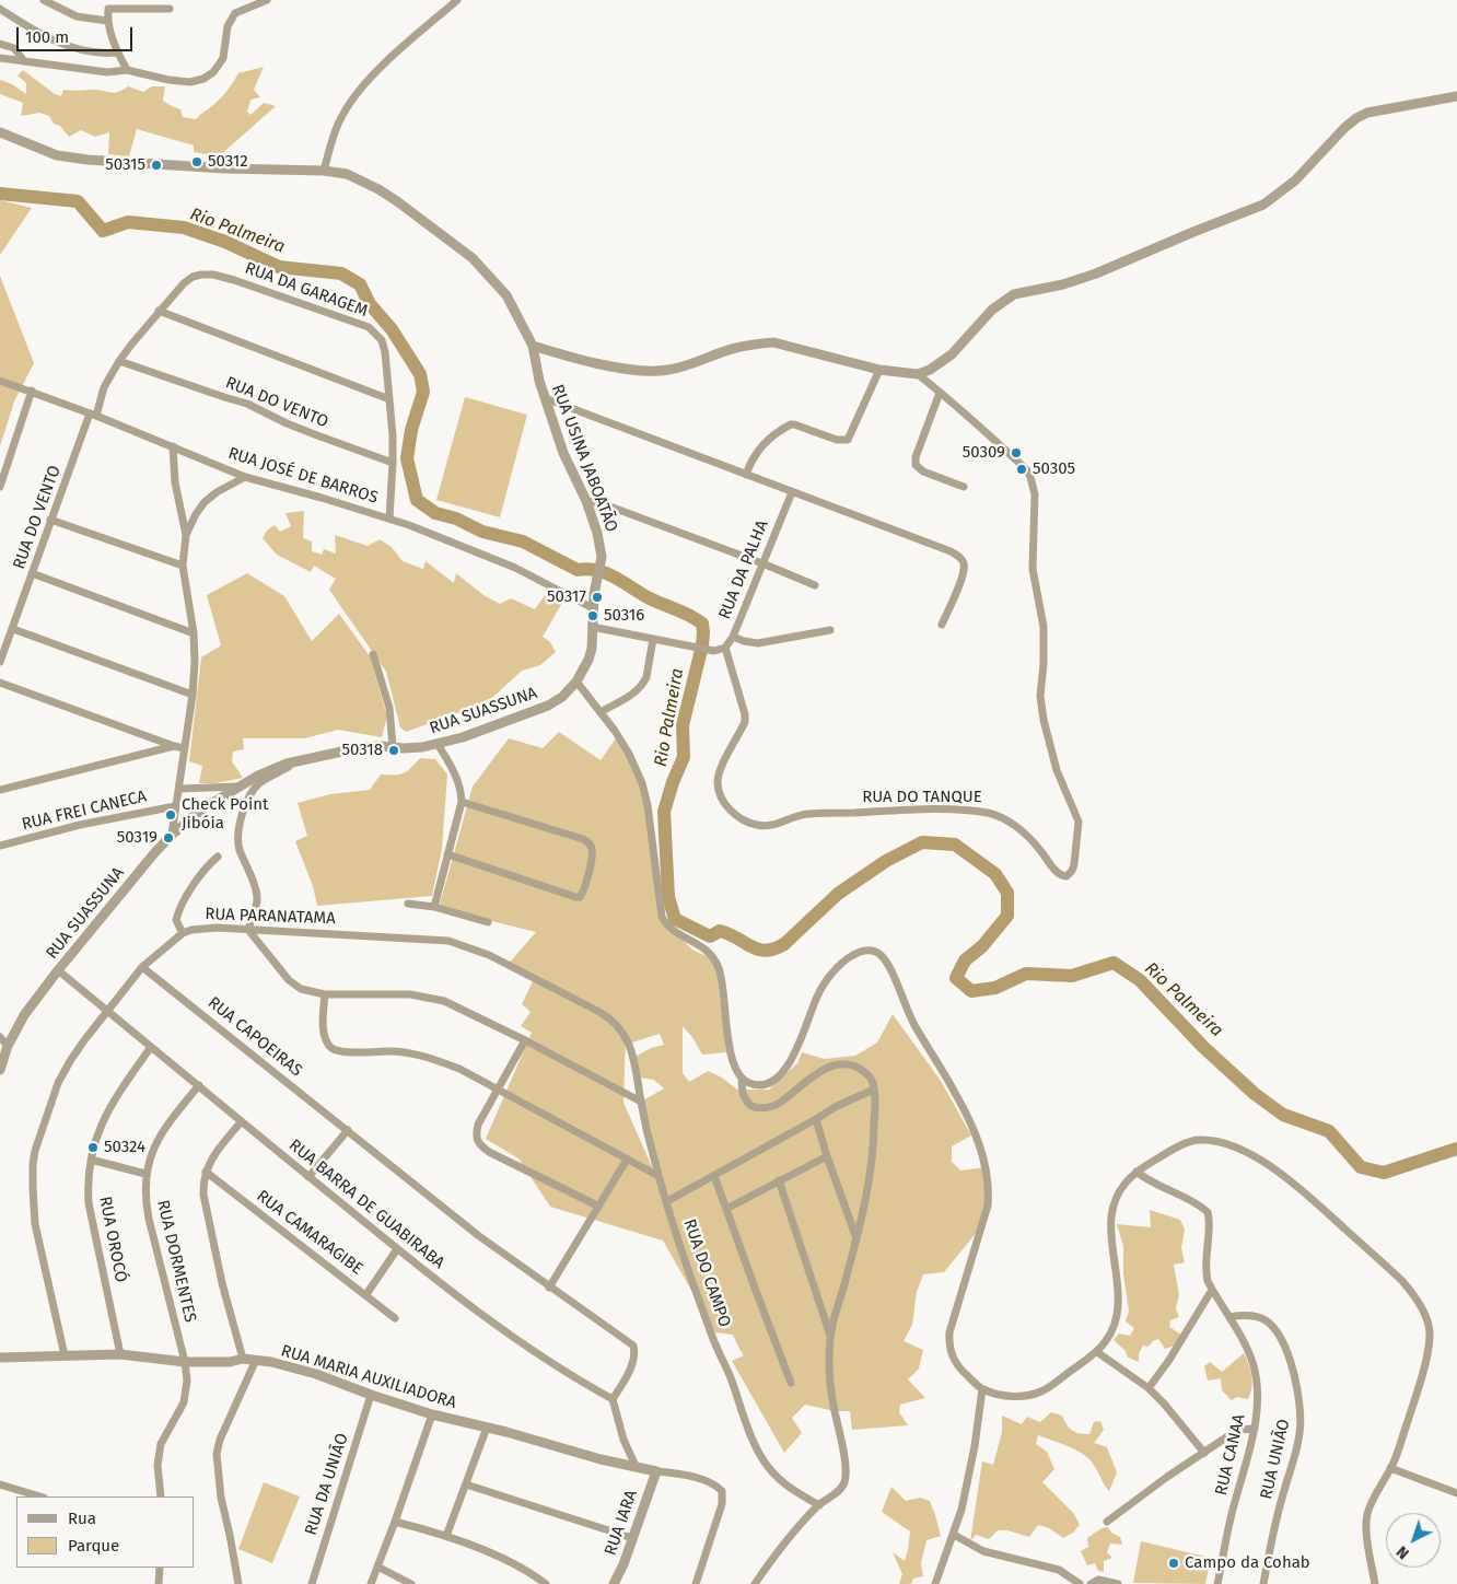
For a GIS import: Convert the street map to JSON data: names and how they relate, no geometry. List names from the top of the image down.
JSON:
{
  "streets": {
    "street": [
      "RUA DA GARAGEM",
      "RUA DO VENTO",
      "RUA USINA JABOATÃO",
      "RUA JOSÉ DE BARROS",
      "RUA DA PALHA",
      "RUA SUASSUNA",
      "RUA DO TANQUE",
      "RUA FREI CANECA",
      "RUA PARANATAMA",
      "RUA CAPOEIRAS",
      "RUA BARRA DE GUABIRABA",
      "RUA CAMARAGIBE",
      "RUA OROCÓ",
      "RUA DORMENTES",
      "RUA DO CAMPO",
      "RUA MARIA AUXILIADORA",
      "RUA CANAA",
      "RUA UNIÃO",
      "RUA DA UNIÃO",
      "RUA IARA"
    ]
  },
  "crossings": [
    ["RUA DA GARAGEM", "RUA DO VENTO"],
    ["RUA DA GARAGEM", "RUA JOSÉ DE BARROS"],
    ["RUA DO VENTO", "RUA JOSÉ DE BARROS"],
    ["RUA USINA JABOATÃO", "RUA SUASSUNA"],
    ["RUA JOSÉ DE BARROS", "RUA SUASSUNA"],
    ["RUA DA PALHA", "RUA DO TANQUE"],
    ["RUA SUASSUNA", "RUA BARRA DE GUABIRABA"],
    ["RUA PARANATAMA", "RUA CAPOEIRAS"],
    ["RUA PARANATAMA", "RUA BARRA DE GUABIRABA"],
    ["RUA PARANATAMA", "RUA DO CAMPO"],
    ["RUA PARANATAMA", "RUA MARIA AUXILIADORA"],
    ["RUA CAPOEIRAS", "RUA BARRA DE GUABIRABA"],
    ["RUA BARRA DE GUABIRABA", "RUA OROCÓ"],
    ["RUA BARRA DE GUABIRABA", "RUA DORMENTES"],
    ["RUA OROCÓ", "RUA MARIA AUXILIADORA"],
    ["RUA DORMENTES", "RUA MARIA AUXILIADORA"],
    ["RUA MARIA AUXILIADORA", "RUA DA UNIÃO"],
    ["RUA MARIA AUXILIADORA", "RUA IARA"],
    ["RUA CANAA", "RUA UNIÃO"]
  ],
  "water": ["Rio Palmeira"],
  "places": [
    "50312",
    "50315",
    "50309",
    "50305",
    "50317",
    "50316",
    "50318",
    "Check Point Jibóia",
    "50319",
    "50324",
    "Campo da Cohab"
  ],
  "legend": ["Rua", "Parque"],
  "scale_bar": "100 m",
  "north": "bottom left"
}
